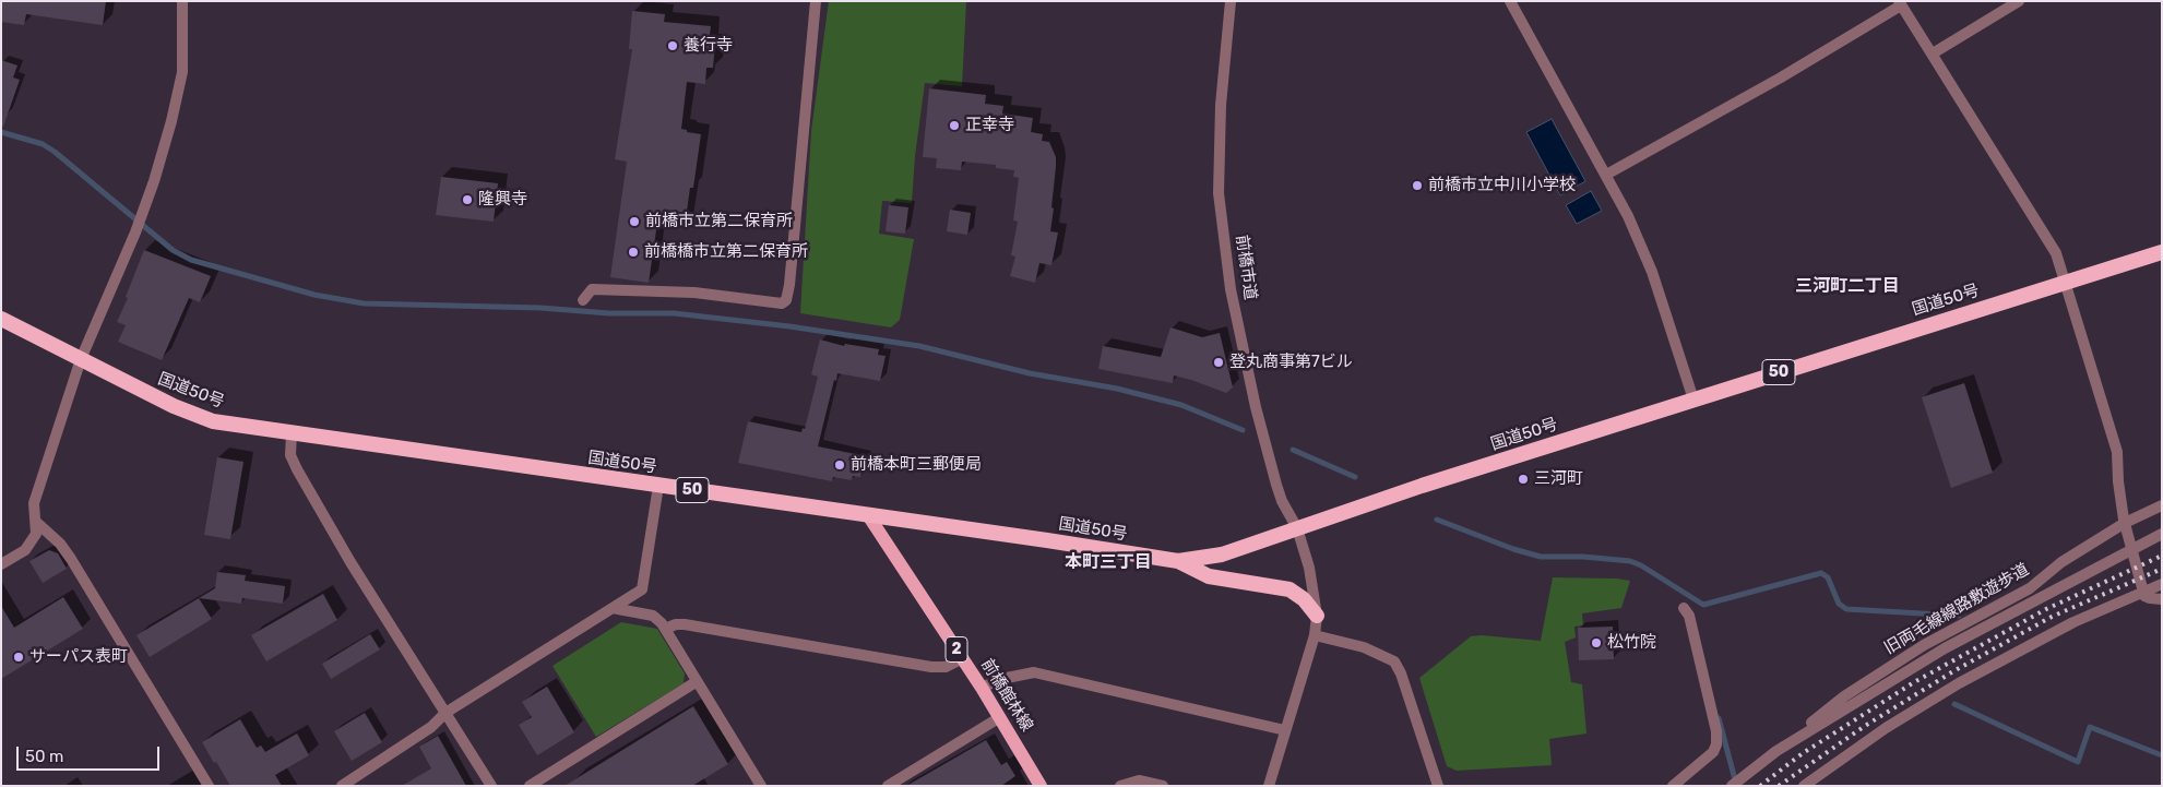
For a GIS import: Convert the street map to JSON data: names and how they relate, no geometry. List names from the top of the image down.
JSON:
{
  "streets": {
    "highway": ["国道50号", "50"],
    "main road": ["2", "前橋館林線"],
    "street": ["前橋市道", "旧両毛線線路敷遊歩道"]
  },
  "crossings": [
    ["前橋市道", "国道50号"],
    ["国道50号", "前橋館林線"]
  ],
  "districts": ["三河町二丁目", "本町三丁目"],
  "places": [
    "養行寺",
    "正幸寺",
    "前橋市立中川小学校",
    "隆興寺",
    "前橋市立第二保育所",
    "前橋橋市立第二保育所",
    "登丸商事第7ビル",
    "前橋本町三郵便局",
    "三河町",
    "松竹院",
    "サーパス表町"
  ],
  "scale_bar": "50 m"
}
